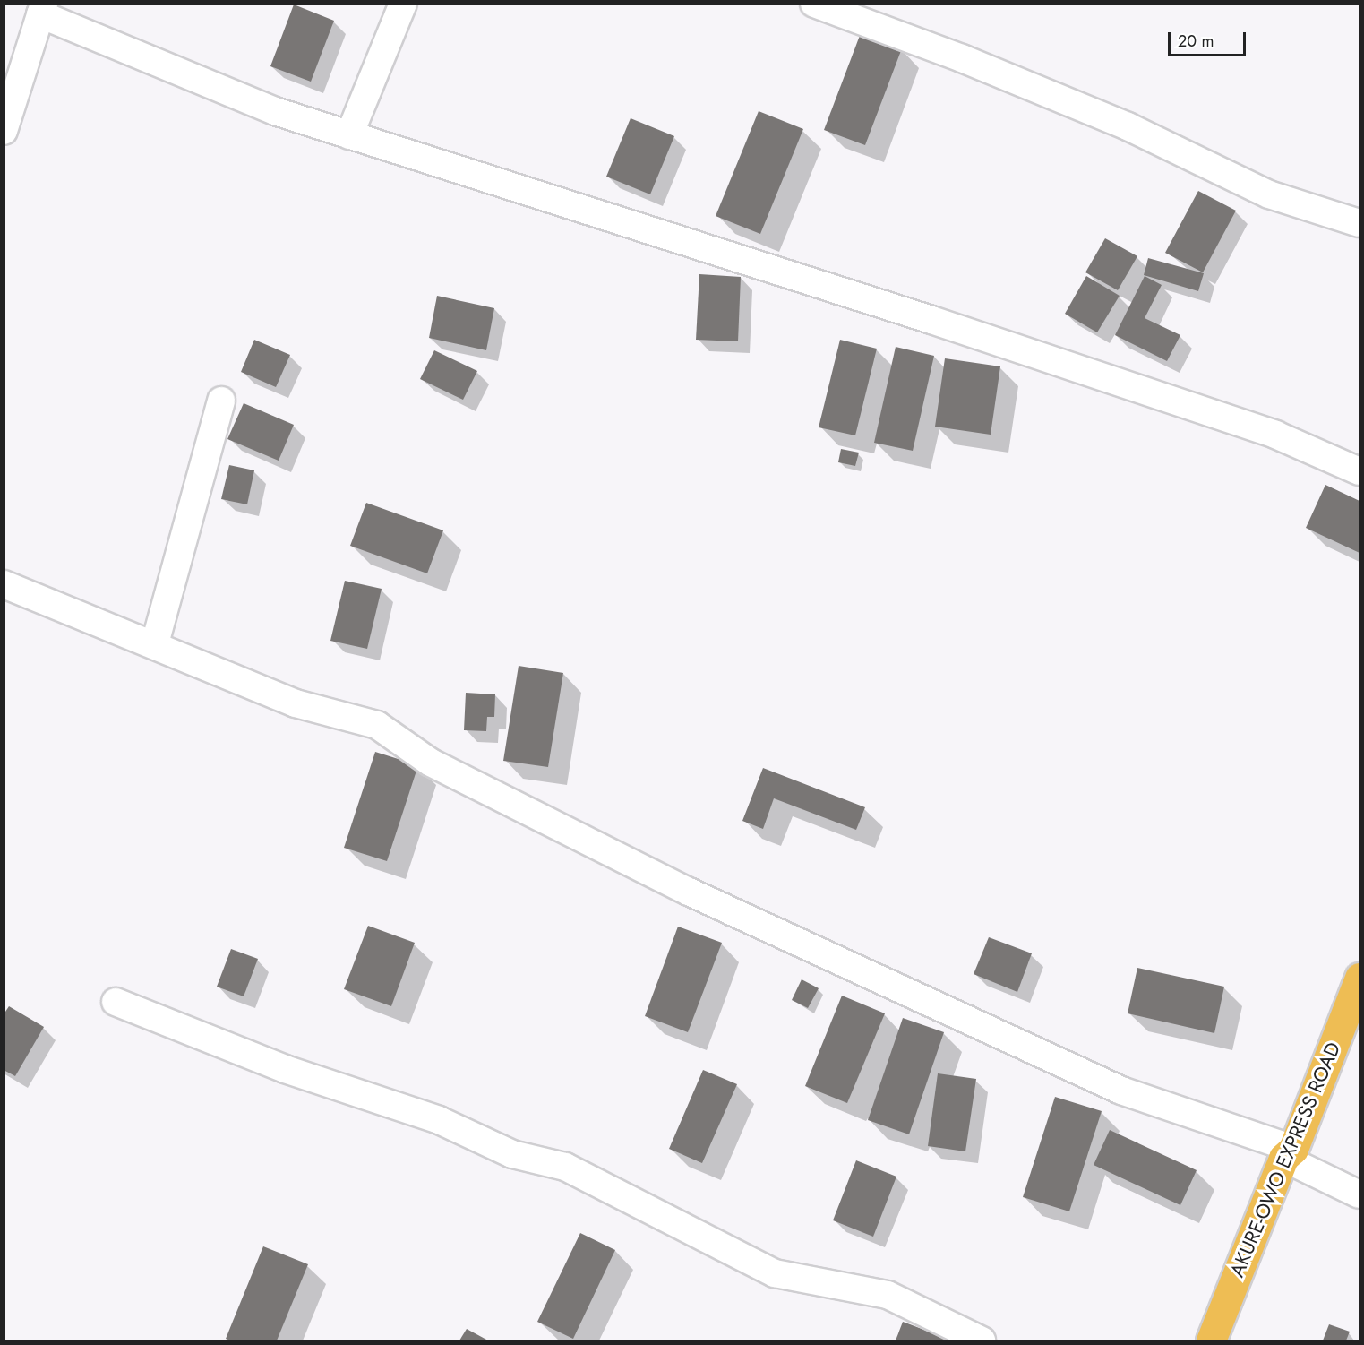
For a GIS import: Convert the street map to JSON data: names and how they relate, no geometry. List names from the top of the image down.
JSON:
{
  "streets": {
    "highway": ["AKURE-OWO EXPRESS ROAD"]
  },
  "scale_bar": "20 m"
}
